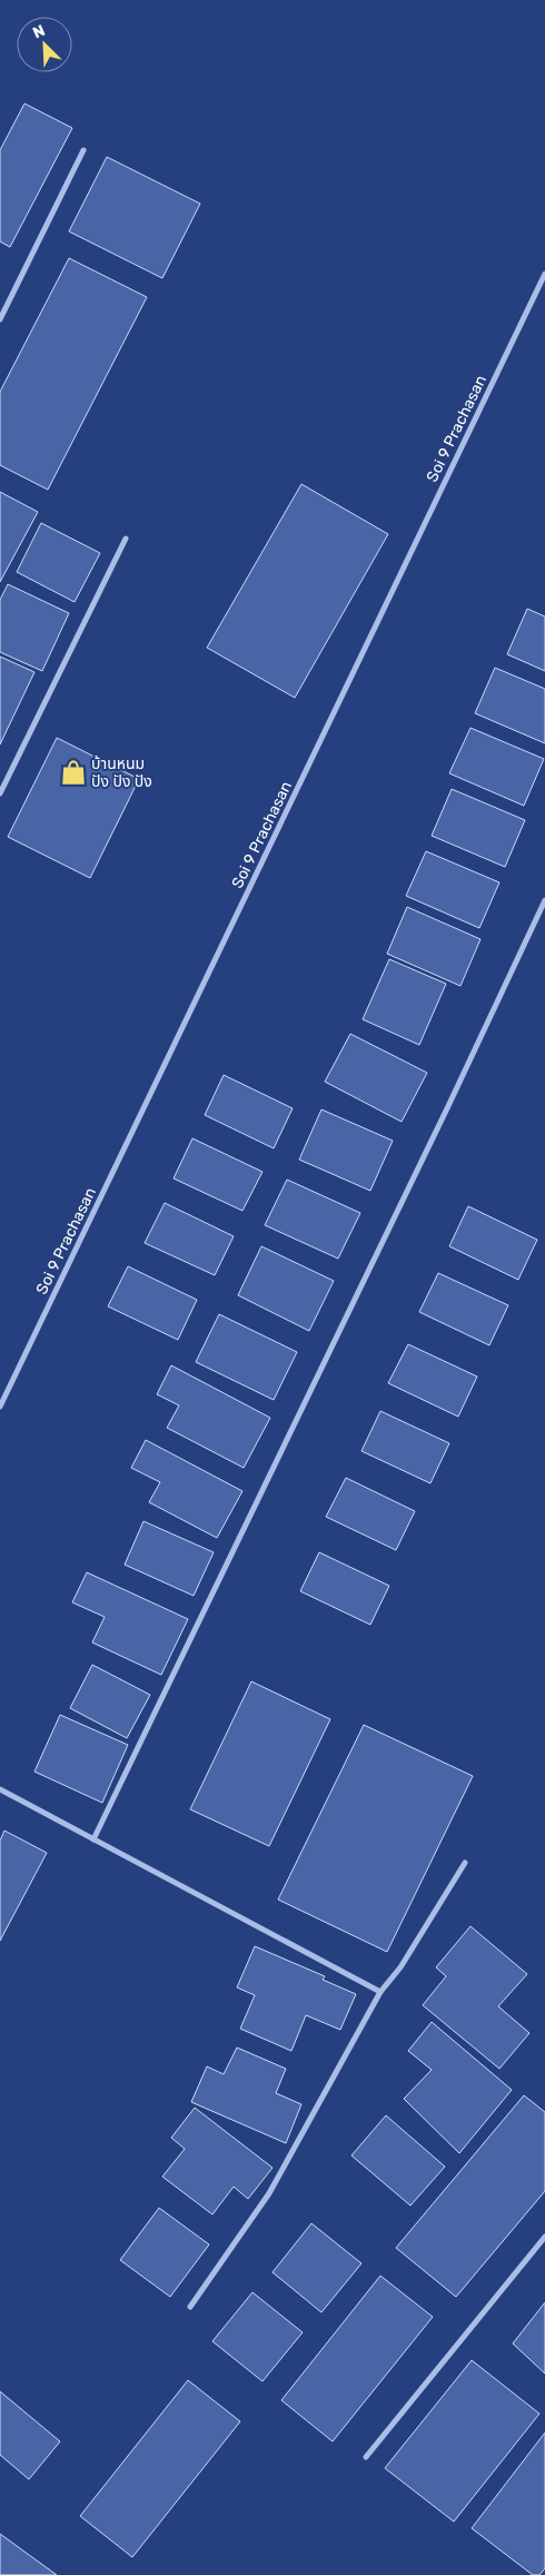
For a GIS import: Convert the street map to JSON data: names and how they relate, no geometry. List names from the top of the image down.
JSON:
{
  "streets": {
    "street": ["Soi 9 Prachasan"]
  },
  "places": {
    "shop": ["บ้านหนม ปัง ปัง ปัง"]
  },
  "north": "top left"
}
